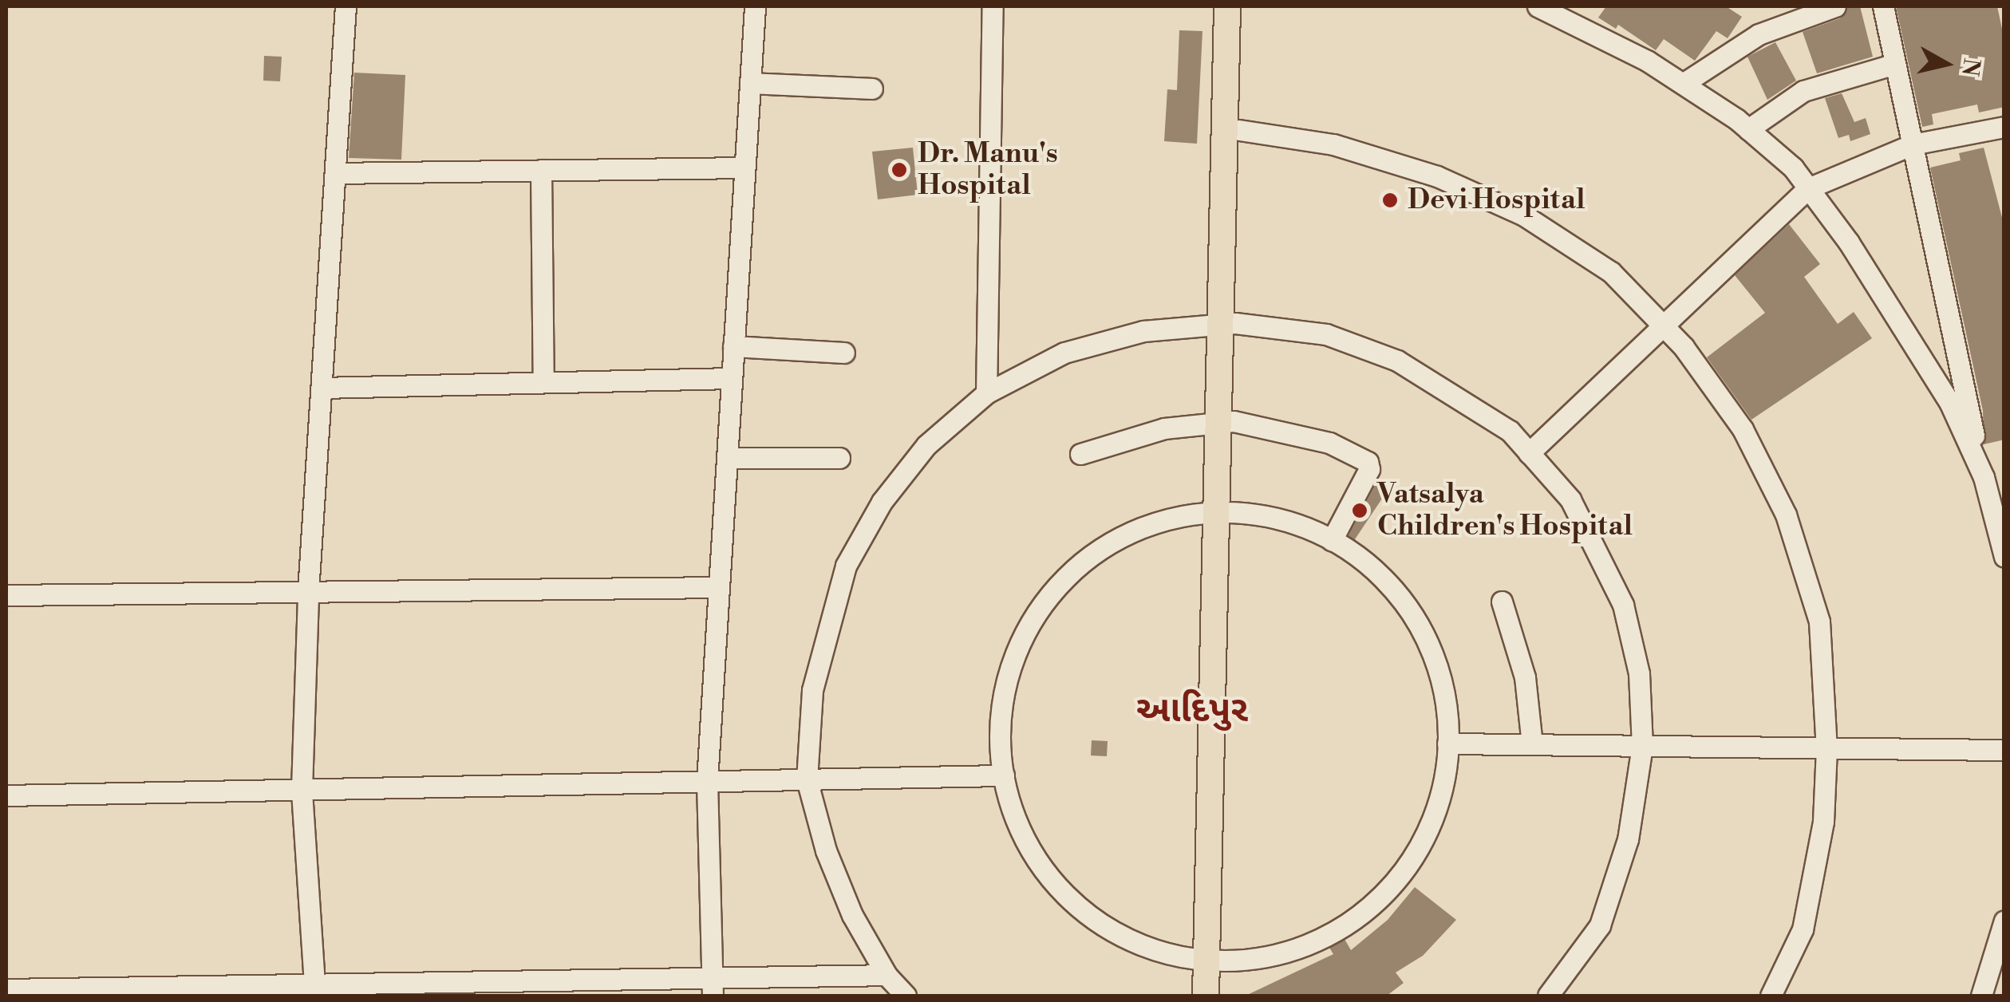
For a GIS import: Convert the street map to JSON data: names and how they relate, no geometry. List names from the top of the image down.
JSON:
{
  "districts": ["આદિપુર"],
  "places": ["Dr. Manu's Hospital", "Devi Hospital", "Vatsalya Children's Hospital"],
  "north": "right"
}
